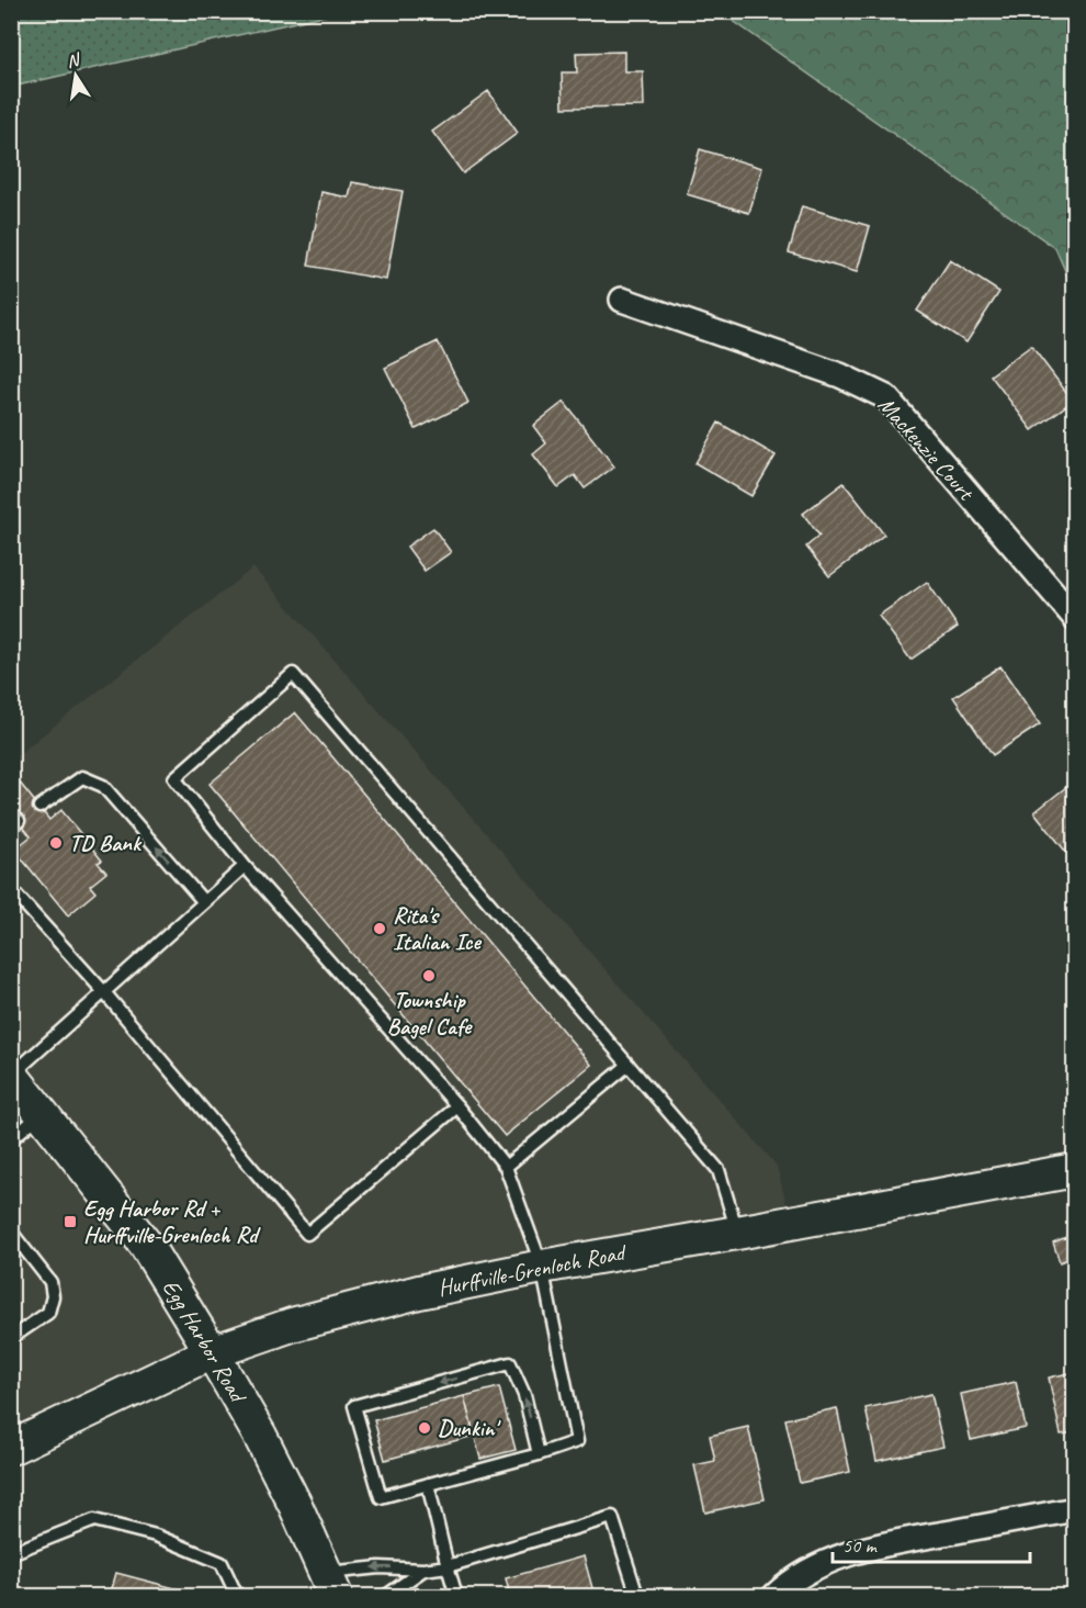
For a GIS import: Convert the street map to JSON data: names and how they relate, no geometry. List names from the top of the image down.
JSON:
{
  "streets": {
    "main road": ["Hurffville-Grenloch Road", "Egg Harbor Road"],
    "street": ["Mackenzie Court"]
  },
  "crossings": [
    ["Hurffville-Grenloch Road", "Egg Harbor Road"]
  ],
  "places": {
    "other": [
      "TD Bank",
      "Rita's Italian Ice",
      "Township Bagel Cafe",
      "Dunkin'"
    ],
    "transit": ["Egg Harbor Rd + Hurffville-Grenloch Rd"]
  },
  "scale_bar": "50 m",
  "north": "top"
}
